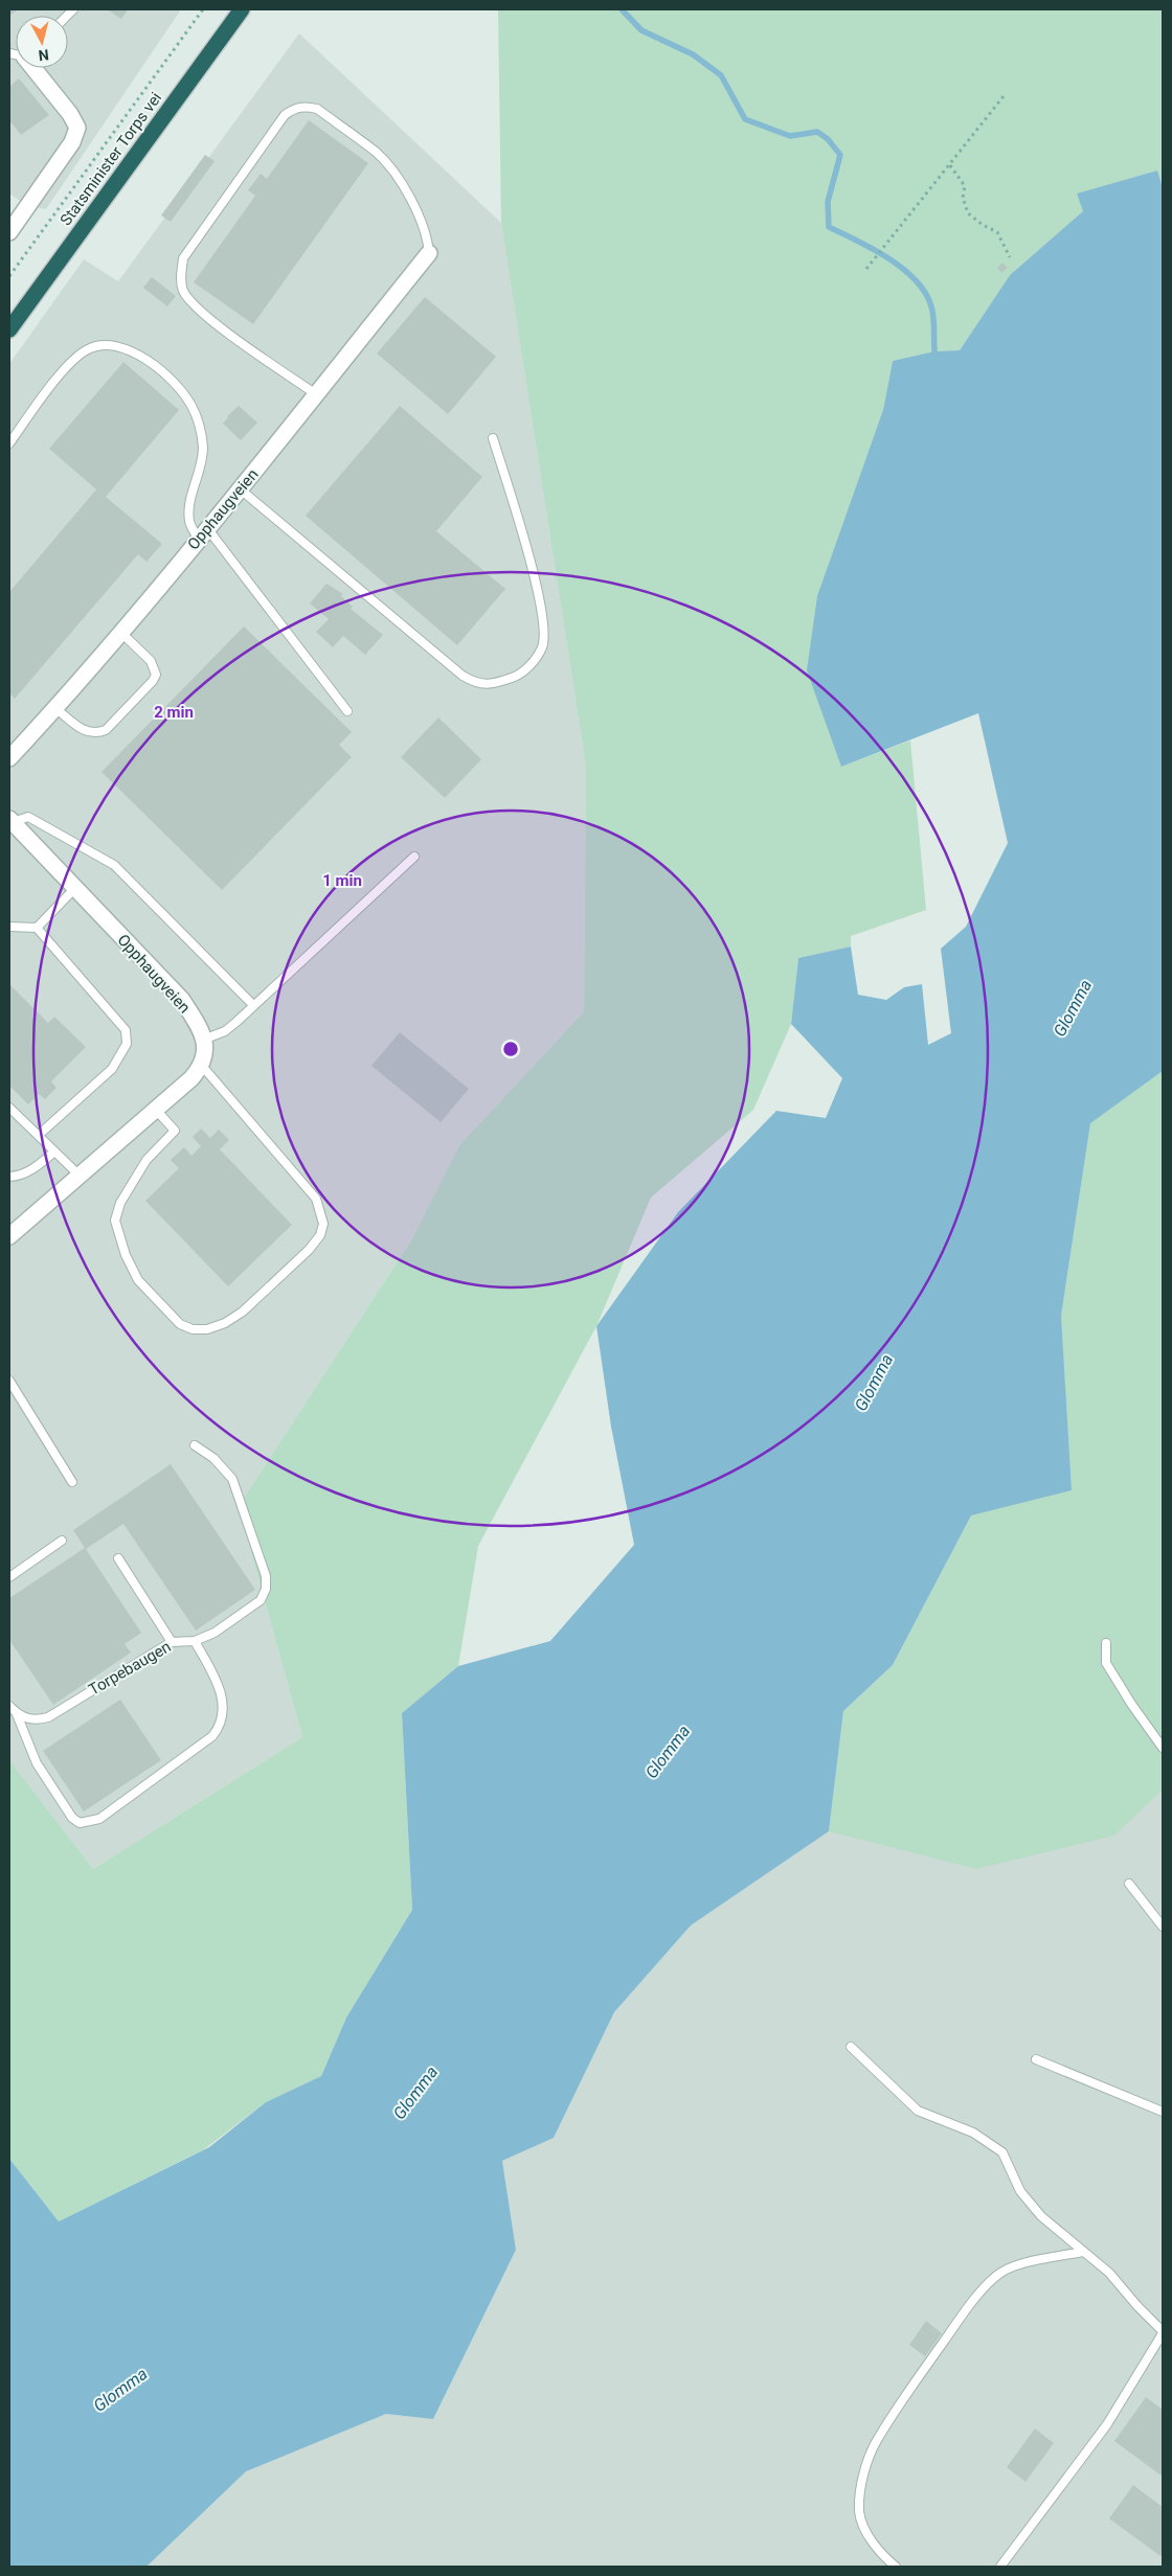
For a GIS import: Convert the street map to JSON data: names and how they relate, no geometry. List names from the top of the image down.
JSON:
{
  "streets": {
    "highway": ["Statsminister Torps vei"],
    "street": ["Opphaugveien"],
    "lane": ["Torpebaugen"]
  },
  "water": ["Glomma"],
  "north": "bottom",
  "rings": ["2 min", "1 min"]
}
